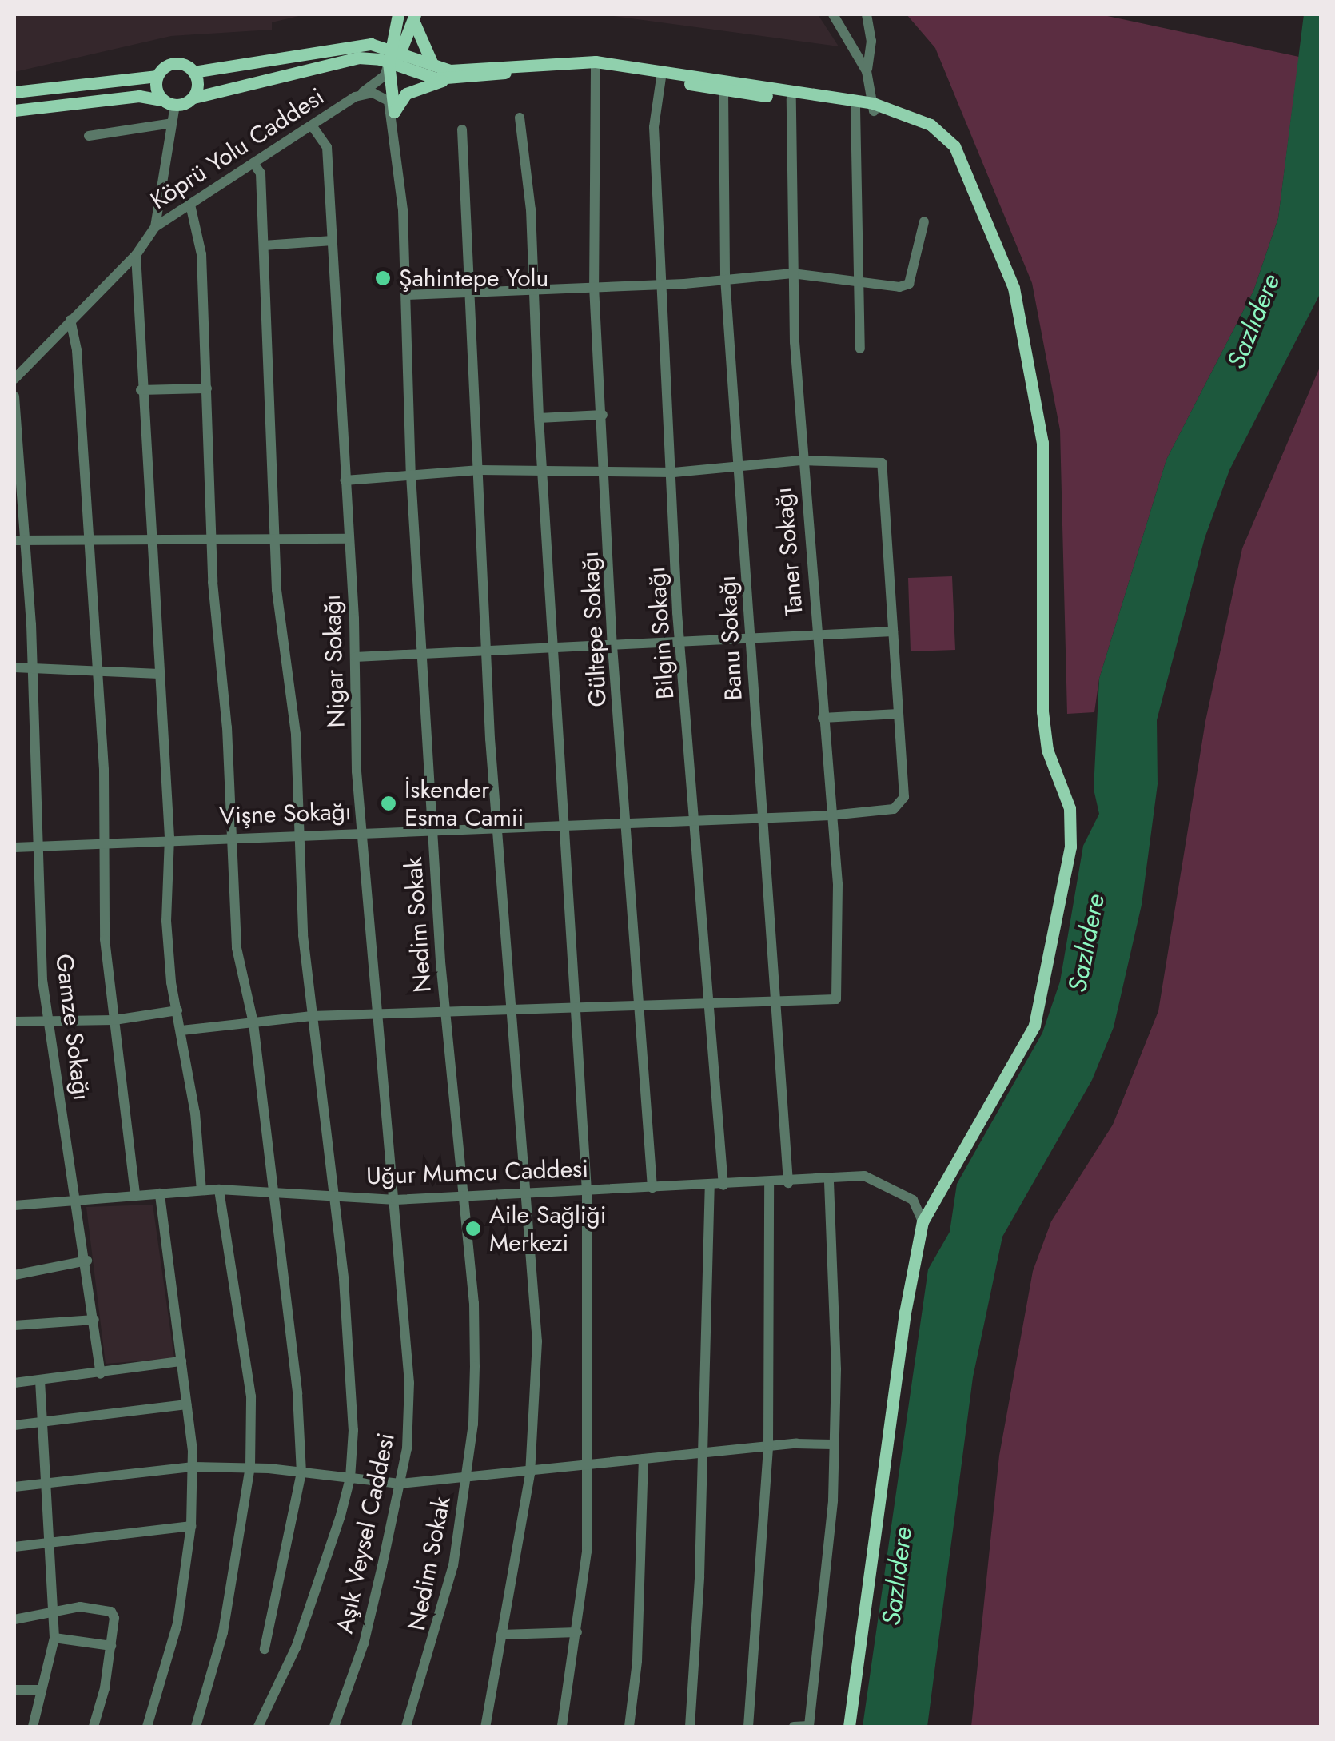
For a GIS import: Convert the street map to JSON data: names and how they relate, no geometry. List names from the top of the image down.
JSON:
{
  "streets": {
    "street": [
      "Köprü Yolu Caddesi",
      "Taner Sokağı",
      "Gültepe Sokağı",
      "Bilgin Sokağı",
      "Banu Sokağı",
      "Nigar Sokağı",
      "Vişne Sokağı",
      "Nedim Sokak",
      "Gamze Sokağı",
      "Uğur Mumcu Caddesi",
      "Aşık Veysel Caddesi"
    ]
  },
  "crossings": [
    ["Köprü Yolu Caddesi", "Nigar Sokağı"],
    ["Köprü Yolu Caddesi", "Nedim Sokak"],
    ["Taner Sokağı", "Banu Sokağı"],
    ["Taner Sokağı", "Vişne Sokağı"],
    ["Gültepe Sokağı", "Vişne Sokağı"],
    ["Gültepe Sokağı", "Uğur Mumcu Caddesi"],
    ["Bilgin Sokağı", "Vişne Sokağı"],
    ["Bilgin Sokağı", "Uğur Mumcu Caddesi"],
    ["Banu Sokağı", "Vişne Sokağı"],
    ["Banu Sokağı", "Uğur Mumcu Caddesi"],
    ["Nigar Sokağı", "Vişne Sokağı"],
    ["Nigar Sokağı", "Uğur Mumcu Caddesi"],
    ["Nigar Sokağı", "Aşık Veysel Caddesi"],
    ["Vişne Sokağı", "Nedim Sokak"],
    ["Vişne Sokağı", "Gamze Sokağı"],
    ["Nedim Sokak", "Uğur Mumcu Caddesi"],
    ["Gamze Sokağı", "Uğur Mumcu Caddesi"],
    ["Uğur Mumcu Caddesi", "Aşık Veysel Caddesi"]
  ],
  "water": ["Sazlıdere"],
  "places": ["Şahintepe Yolu", "İskender Esma Camii", "Aile Sağliği Merkezi"]
}
